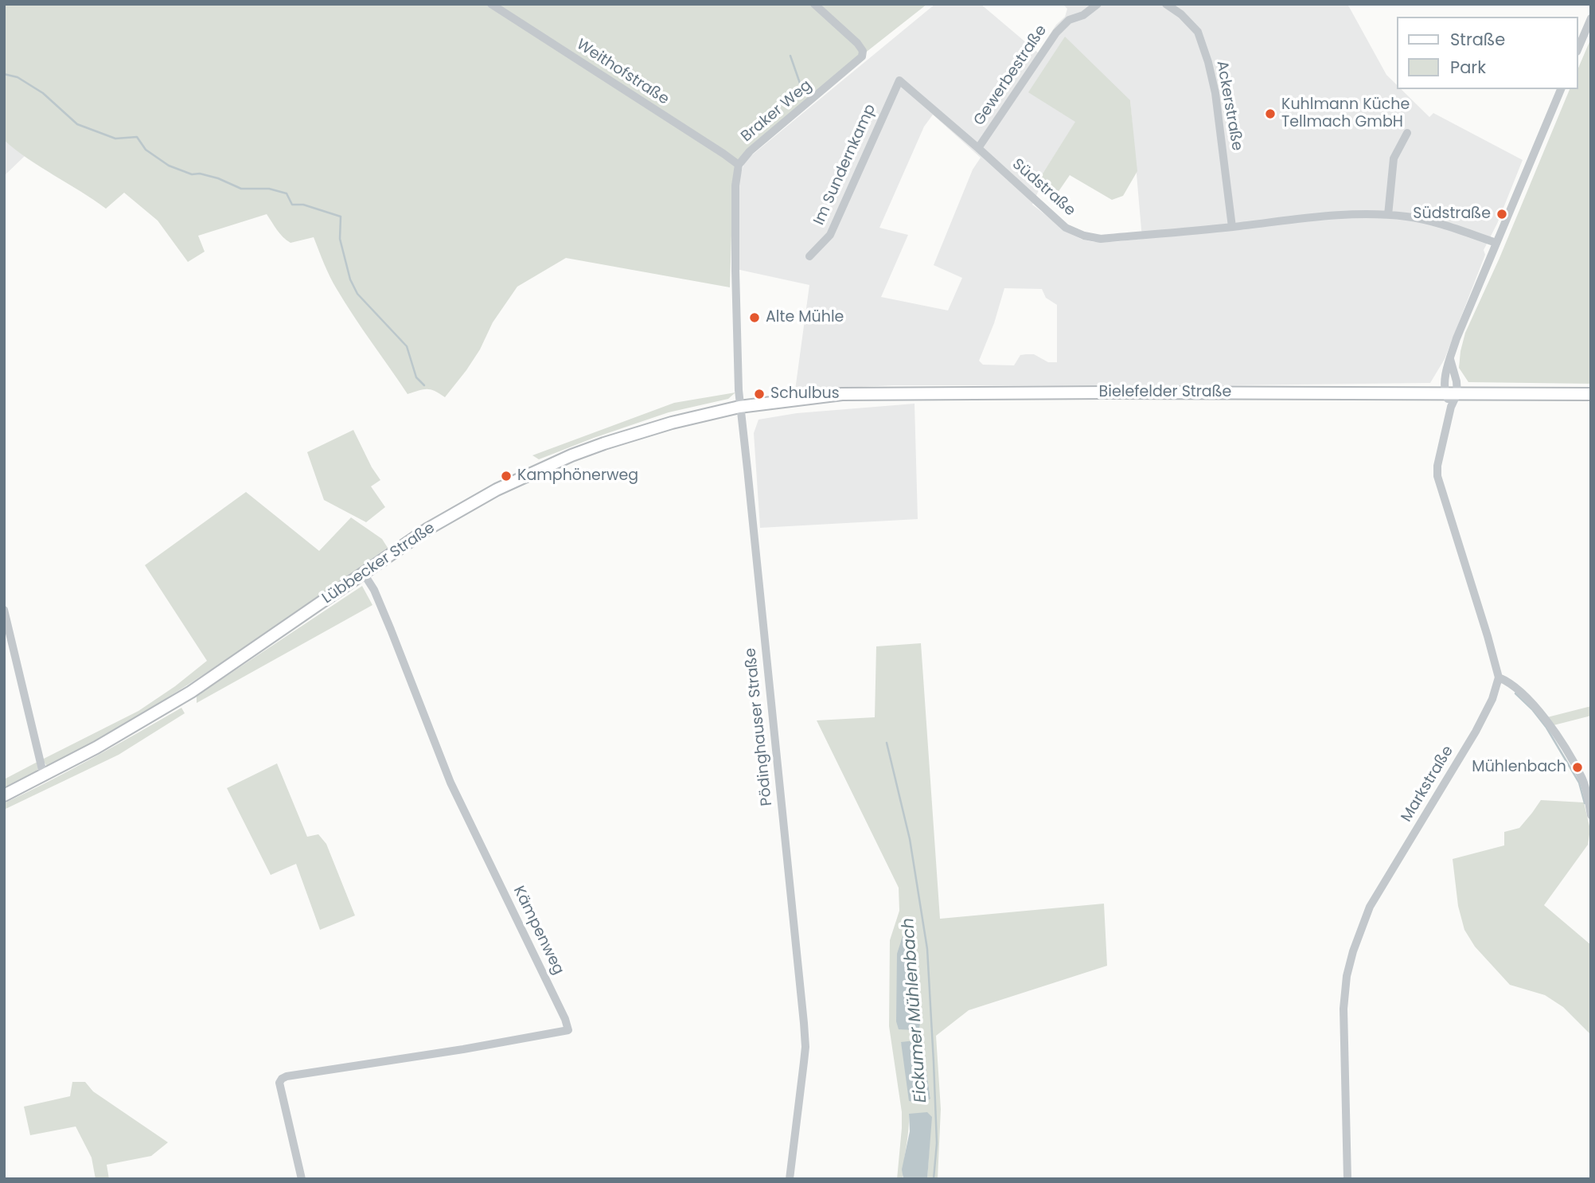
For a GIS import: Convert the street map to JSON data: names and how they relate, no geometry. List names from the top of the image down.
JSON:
{
  "streets": {
    "main road": ["Bielefelder Straße", "Lübbecker Straße"],
    "street": [
      "Weithofstraße",
      "Gewerbestraße",
      "Ackerstraße",
      "Braker Weg",
      "Im Sundernkamp",
      "Südstraße",
      "Pödinghauser Straße",
      "Markstraße",
      "Kämpenweg"
    ]
  },
  "crossings": [
    ["Weithofstraße", "Braker Weg"],
    ["Gewerbestraße", "Südstraße"],
    ["Ackerstraße", "Südstraße"],
    ["Braker Weg", "Pödinghauser Straße"],
    ["Im Sundernkamp", "Südstraße"],
    ["Bielefelder Straße", "Lübbecker Straße"],
    ["Bielefelder Straße", "Pödinghauser Straße"],
    ["Lübbecker Straße", "Pödinghauser Straße"],
    ["Lübbecker Straße", "Kämpenweg"]
  ],
  "water": ["Eickumer Mühlenbach"],
  "places": [
    "Kuhlmann Küche Tellmach GmbH",
    "Südstraße",
    "Alte Mühle",
    "Schulbus",
    "Kamphönerweg",
    "Mühlenbach"
  ],
  "legend": ["Straße", "Park"]
}
